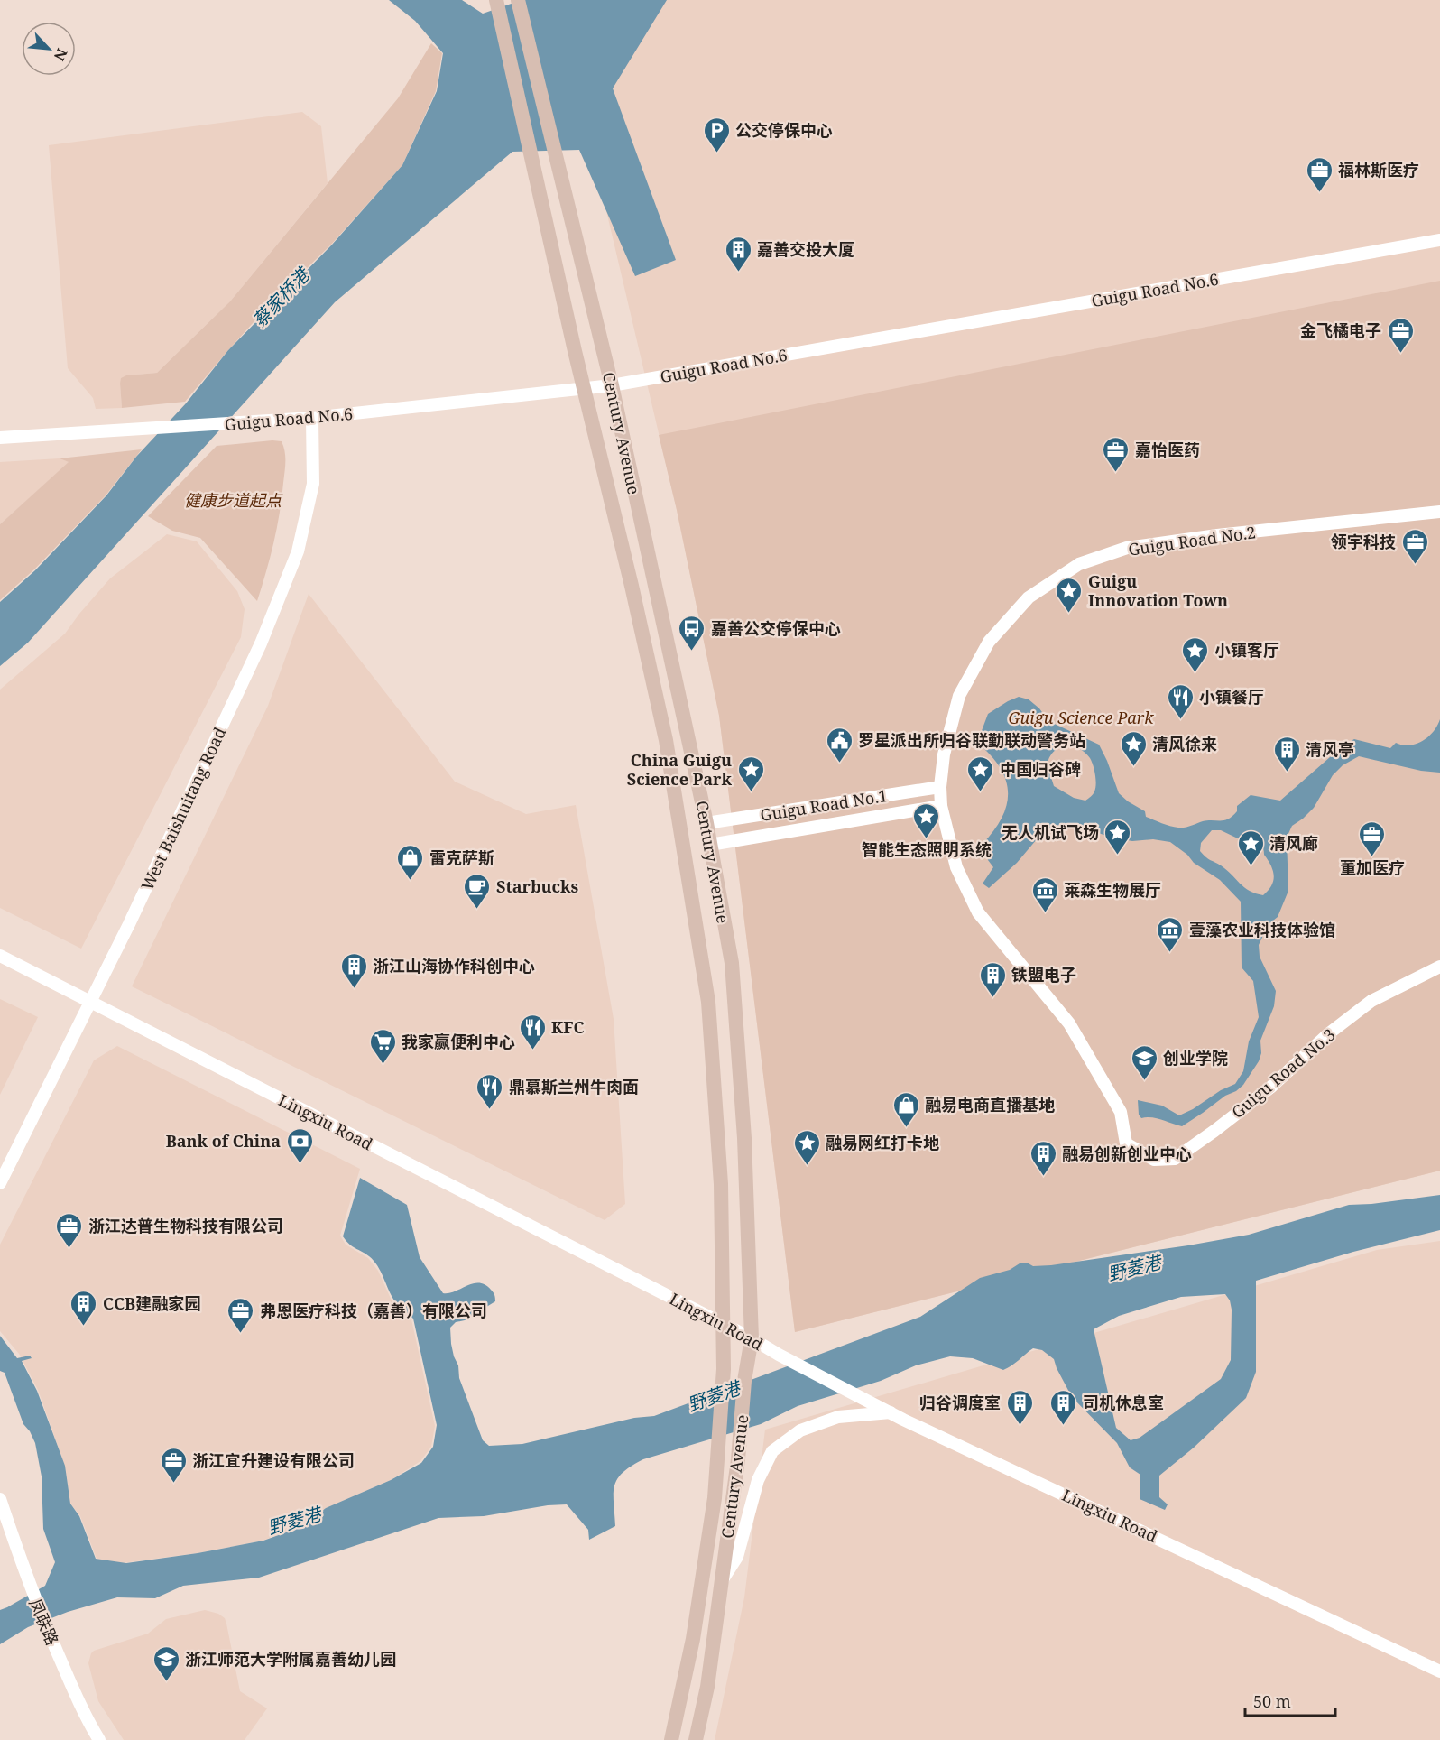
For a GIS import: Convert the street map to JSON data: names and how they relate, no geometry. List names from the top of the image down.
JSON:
{
  "streets": {
    "main road": ["Century Avenue"],
    "street": [
      "Guigu Road No.6",
      "Guigu Road No.2",
      "Guigu Road No.1",
      "West Baishuitang Road",
      "Guigu Road No.3",
      "Lingxiu Road",
      "凤联路"
    ]
  },
  "crossings": [
    ["Guigu Road No.6", "Century Avenue"],
    ["Guigu Road No.6", "West Baishuitang Road"],
    ["Century Avenue", "Guigu Road No.1"],
    ["Century Avenue", "Lingxiu Road"],
    ["Guigu Road No.2", "Guigu Road No.1"],
    ["Guigu Road No.2", "Guigu Road No.3"],
    ["West Baishuitang Road", "Lingxiu Road"]
  ],
  "water": ["蔡家桥港", "野菱港"],
  "parks": ["健康步道起点", "Guigu Science Park"],
  "places": {
    "parking": ["公交停保中心"],
    "office": [
      "福林斯医疗",
      "金飞橘电子",
      "嘉怡医药",
      "领宇科技",
      "董加医疗",
      "浙江达普生物科技有限公司",
      "弗恩医疗科技（嘉善）有限公司",
      "浙江宜升建设有限公司"
    ],
    "building": [
      "嘉善交投大厦",
      "清风亭",
      "浙江山海协作科创中心",
      "铁盟电子",
      "融易创新创业中心",
      "CCB建融家园",
      "归谷调度室",
      "司机休息室"
    ],
    "place": [
      "Guigu Innovation Town",
      "小镇客厅",
      "清风徐来",
      "China Guigu Science Park",
      "中国归谷碑",
      "智能生态照明系统",
      "无人机试飞场",
      "清风廊",
      "融易网红打卡地"
    ],
    "bus stop": ["嘉善公交停保中心"],
    "restaurant": ["小镇餐厅", "KFC", "鼎慕斯兰州牛肉面"],
    "public building": ["罗星派出所归谷联勤联动警务站"],
    "shop": ["雷克萨斯", "融易电商直播基地"],
    "cafe": ["Starbucks"],
    "museum": ["莱森生物展厅", "壹藻农业科技体验馆"],
    "supermarket": ["我家赢便利中心"],
    "school or university": ["创业学院", "浙江师范大学附属嘉善幼儿园"],
    "bank": ["Bank of China"]
  },
  "scale_bar": "50 m",
  "north": "bottom right"
}
